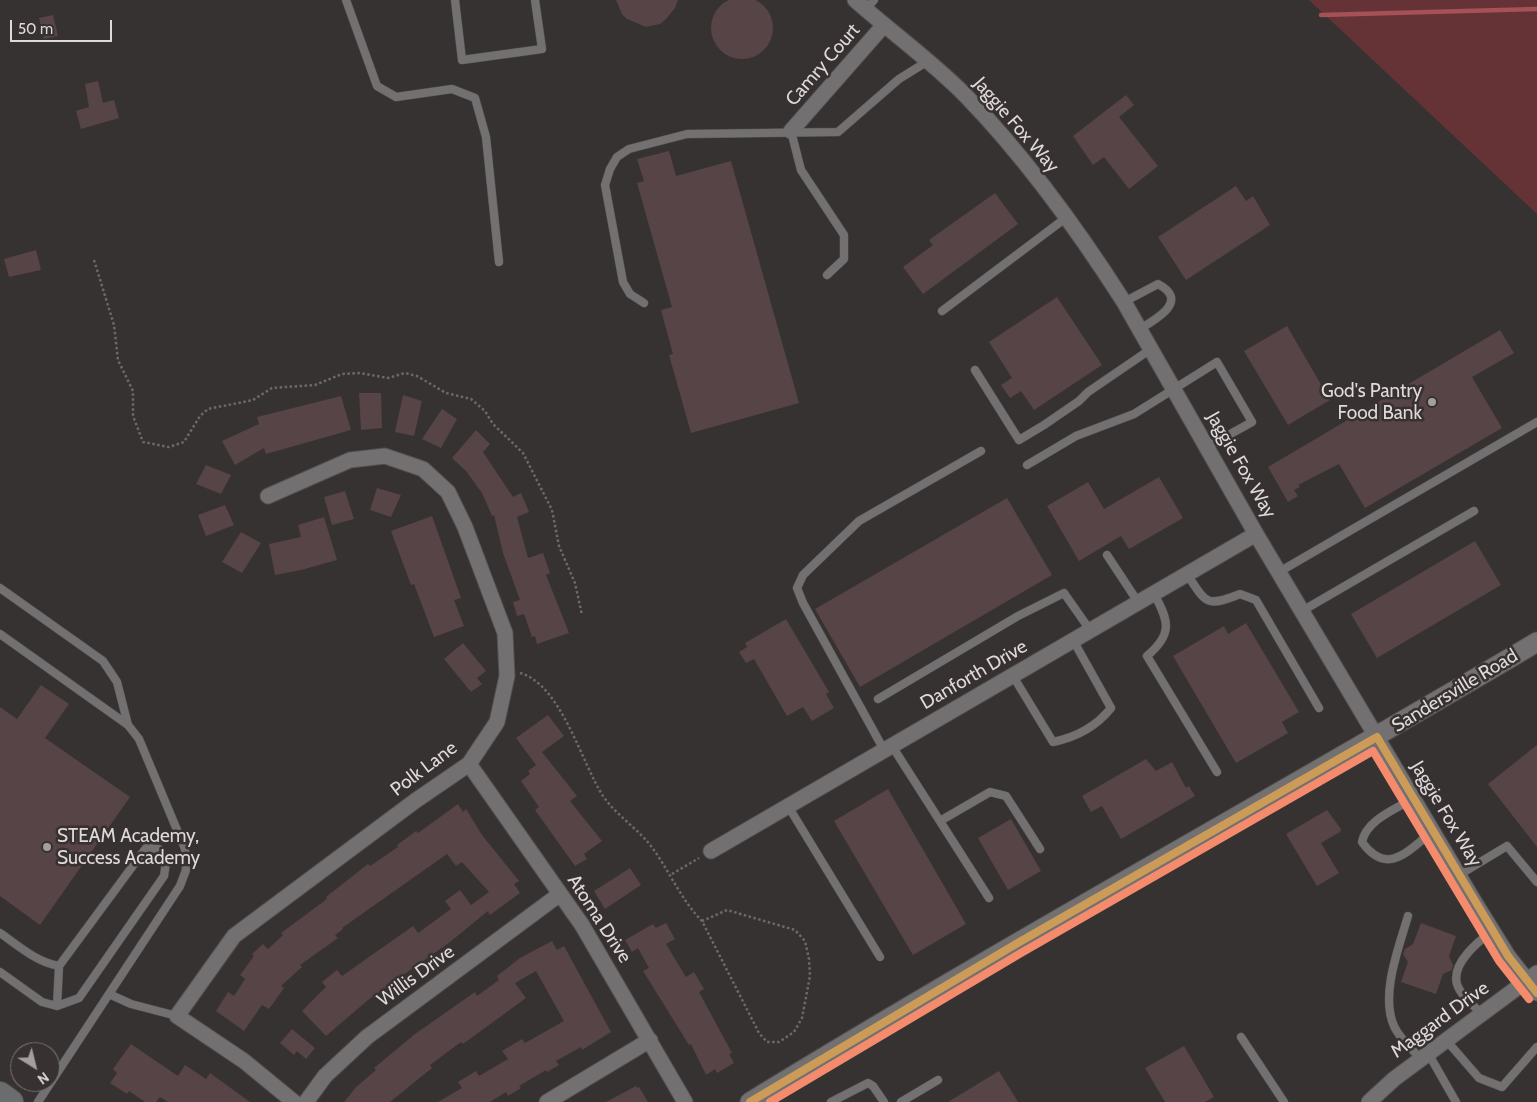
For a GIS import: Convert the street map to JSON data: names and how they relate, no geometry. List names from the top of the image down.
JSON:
{
  "streets": {
    "street": [
      "Camry Court",
      "Jaggie Fox Way",
      "Danforth Drive",
      "Sandersville Road",
      "Polk Lane",
      "Atoma Drive",
      "Willis Drive",
      "Maggard Drive"
    ]
  },
  "crossings": [
    ["Camry Court", "Jaggie Fox Way"],
    ["Jaggie Fox Way", "Danforth Drive"],
    ["Jaggie Fox Way", "Sandersville Road"],
    ["Jaggie Fox Way", "Maggard Drive"],
    ["Polk Lane", "Atoma Drive"],
    ["Atoma Drive", "Willis Drive"]
  ],
  "places": ["God's Pantry Food Bank", "STEAM Academy, Success Academy"],
  "scale_bar": "50 m",
  "north": "bottom right"
}
